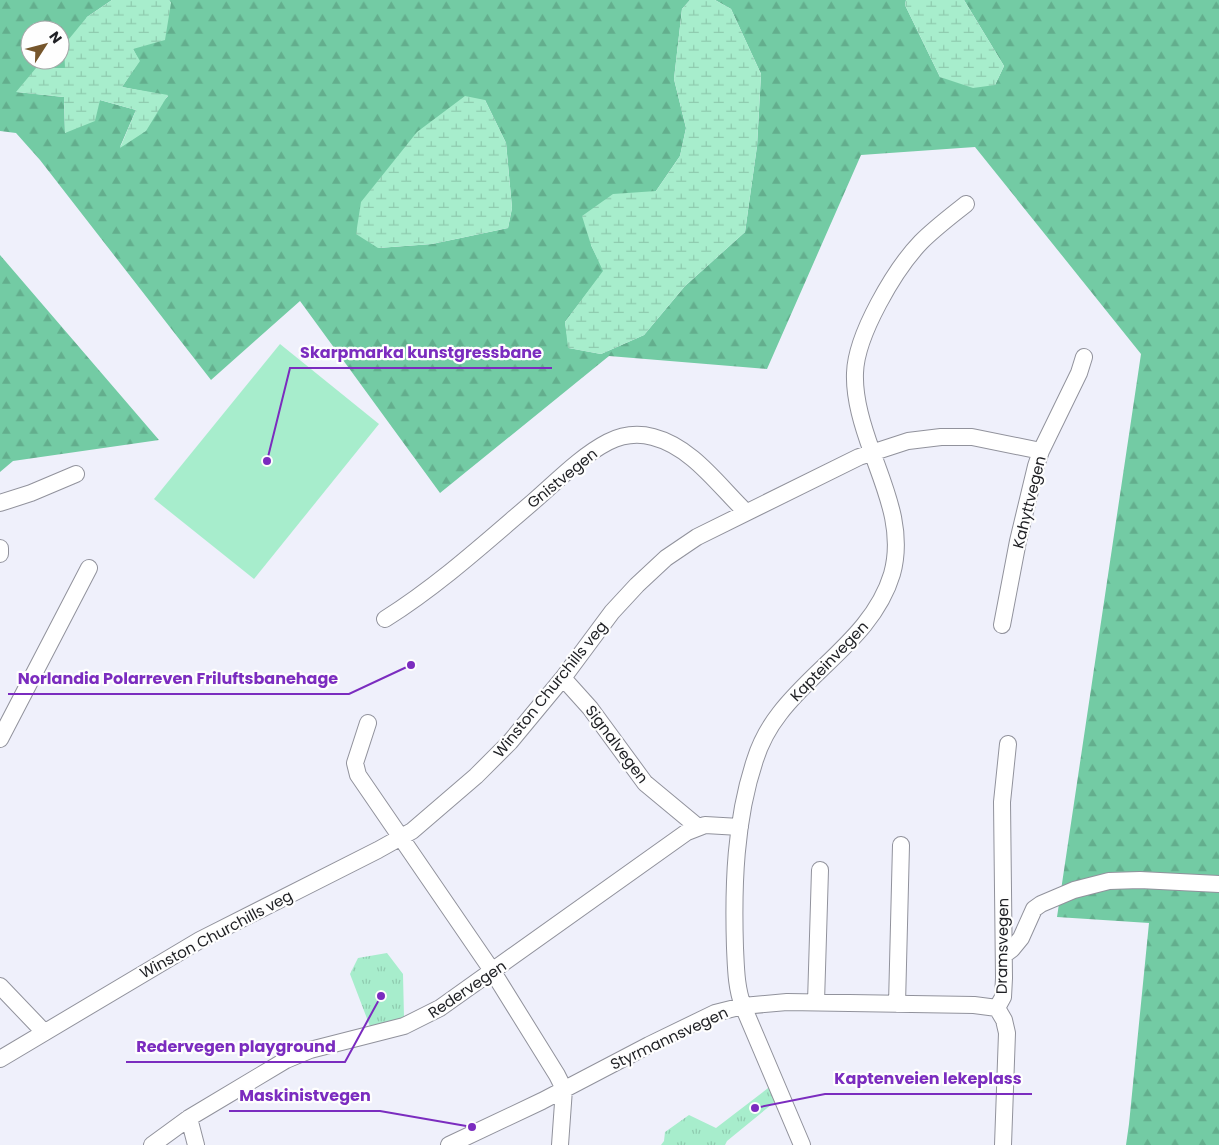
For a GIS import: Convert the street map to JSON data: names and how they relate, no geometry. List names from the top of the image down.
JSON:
{
  "streets": {
    "street": [
      "Gnistvegen",
      "Kahyttvegen",
      "Kapteinvegen",
      "Winston Churchills veg",
      "Signalvegen",
      "Dramsvegen",
      "Redervegen",
      "Styrmannsvegen"
    ]
  },
  "crossings": [
    ["Gnistvegen", "Winston Churchills veg"],
    ["Kahyttvegen", "Winston Churchills veg"],
    ["Kapteinvegen", "Winston Churchills veg"],
    ["Kapteinvegen", "Redervegen"],
    ["Kapteinvegen", "Styrmannsvegen"],
    ["Winston Churchills veg", "Signalvegen"],
    ["Signalvegen", "Redervegen"],
    ["Dramsvegen", "Styrmannsvegen"]
  ],
  "places": [
    "Skarpmarka kunstgressbane",
    "Norlandia Polarreven Friluftsbanehage",
    "Redervegen playground",
    "Kaptenveien lekeplass",
    "Maskinistvegen"
  ],
  "north": "top right"
}
